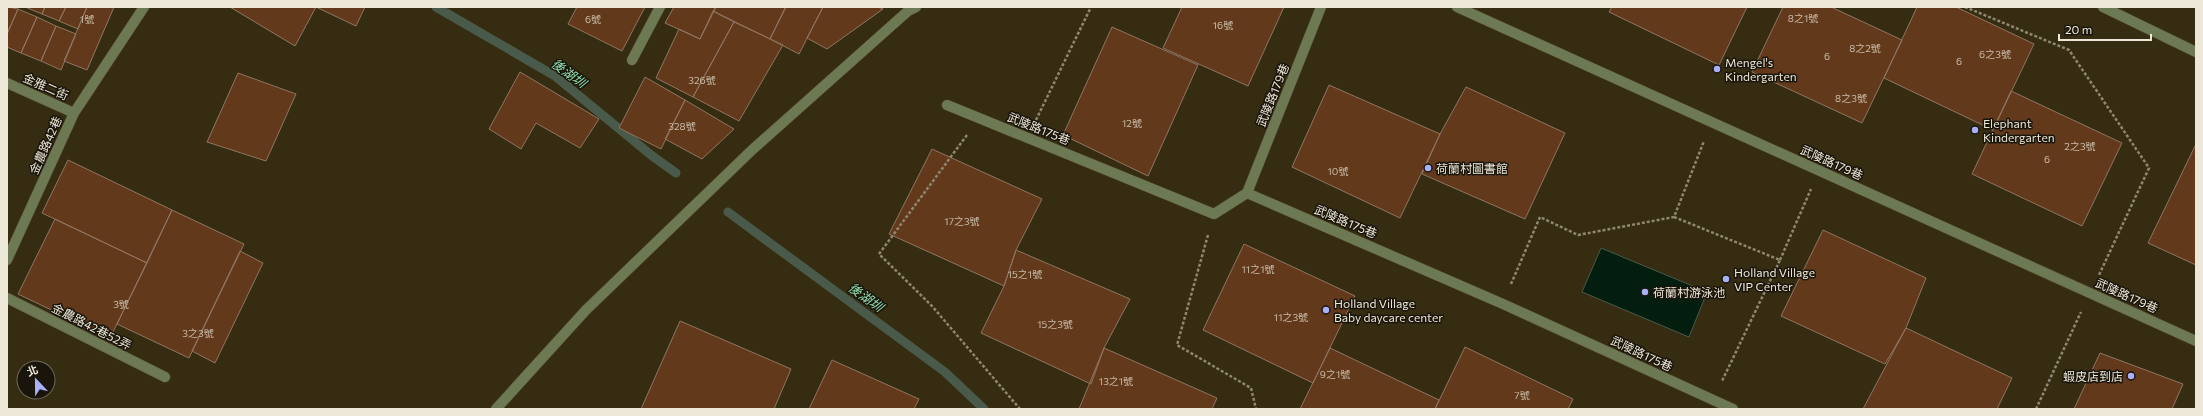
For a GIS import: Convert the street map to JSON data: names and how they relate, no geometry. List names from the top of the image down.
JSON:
{
  "streets": {
    "street": [
      "金雅二街",
      "武陵路179巷",
      "武陵路175巷",
      "金農路42巷",
      "金農路42巷52弄"
    ]
  },
  "crossings": [
    ["金雅二街", "金農路42巷"],
    ["武陵路179巷", "武陵路175巷"]
  ],
  "water": ["後湖圳"],
  "places": [
    "Mengel's Kindergarten",
    "Elephant Kindergarten",
    "荷蘭村圖書館",
    "Holland Village VIP Center",
    "荷蘭村游泳池",
    "Holland Village Baby daycare center",
    "蝦皮店到店"
  ],
  "house_numbers": [
    "8之1號",
    "1號",
    "6號",
    "16號",
    "8之2號",
    "6之3號",
    "6",
    "6",
    "326號",
    "8之3號",
    "12號",
    "328號",
    "2之3號",
    "6",
    "10號",
    "17之3號",
    "11之1號",
    "15之1號",
    "3號",
    "11之3號",
    "15之3號",
    "3之3號",
    "9之1號",
    "13之1號",
    "7號"
  ],
  "scale_bar": "20 m",
  "north": "top"
}
